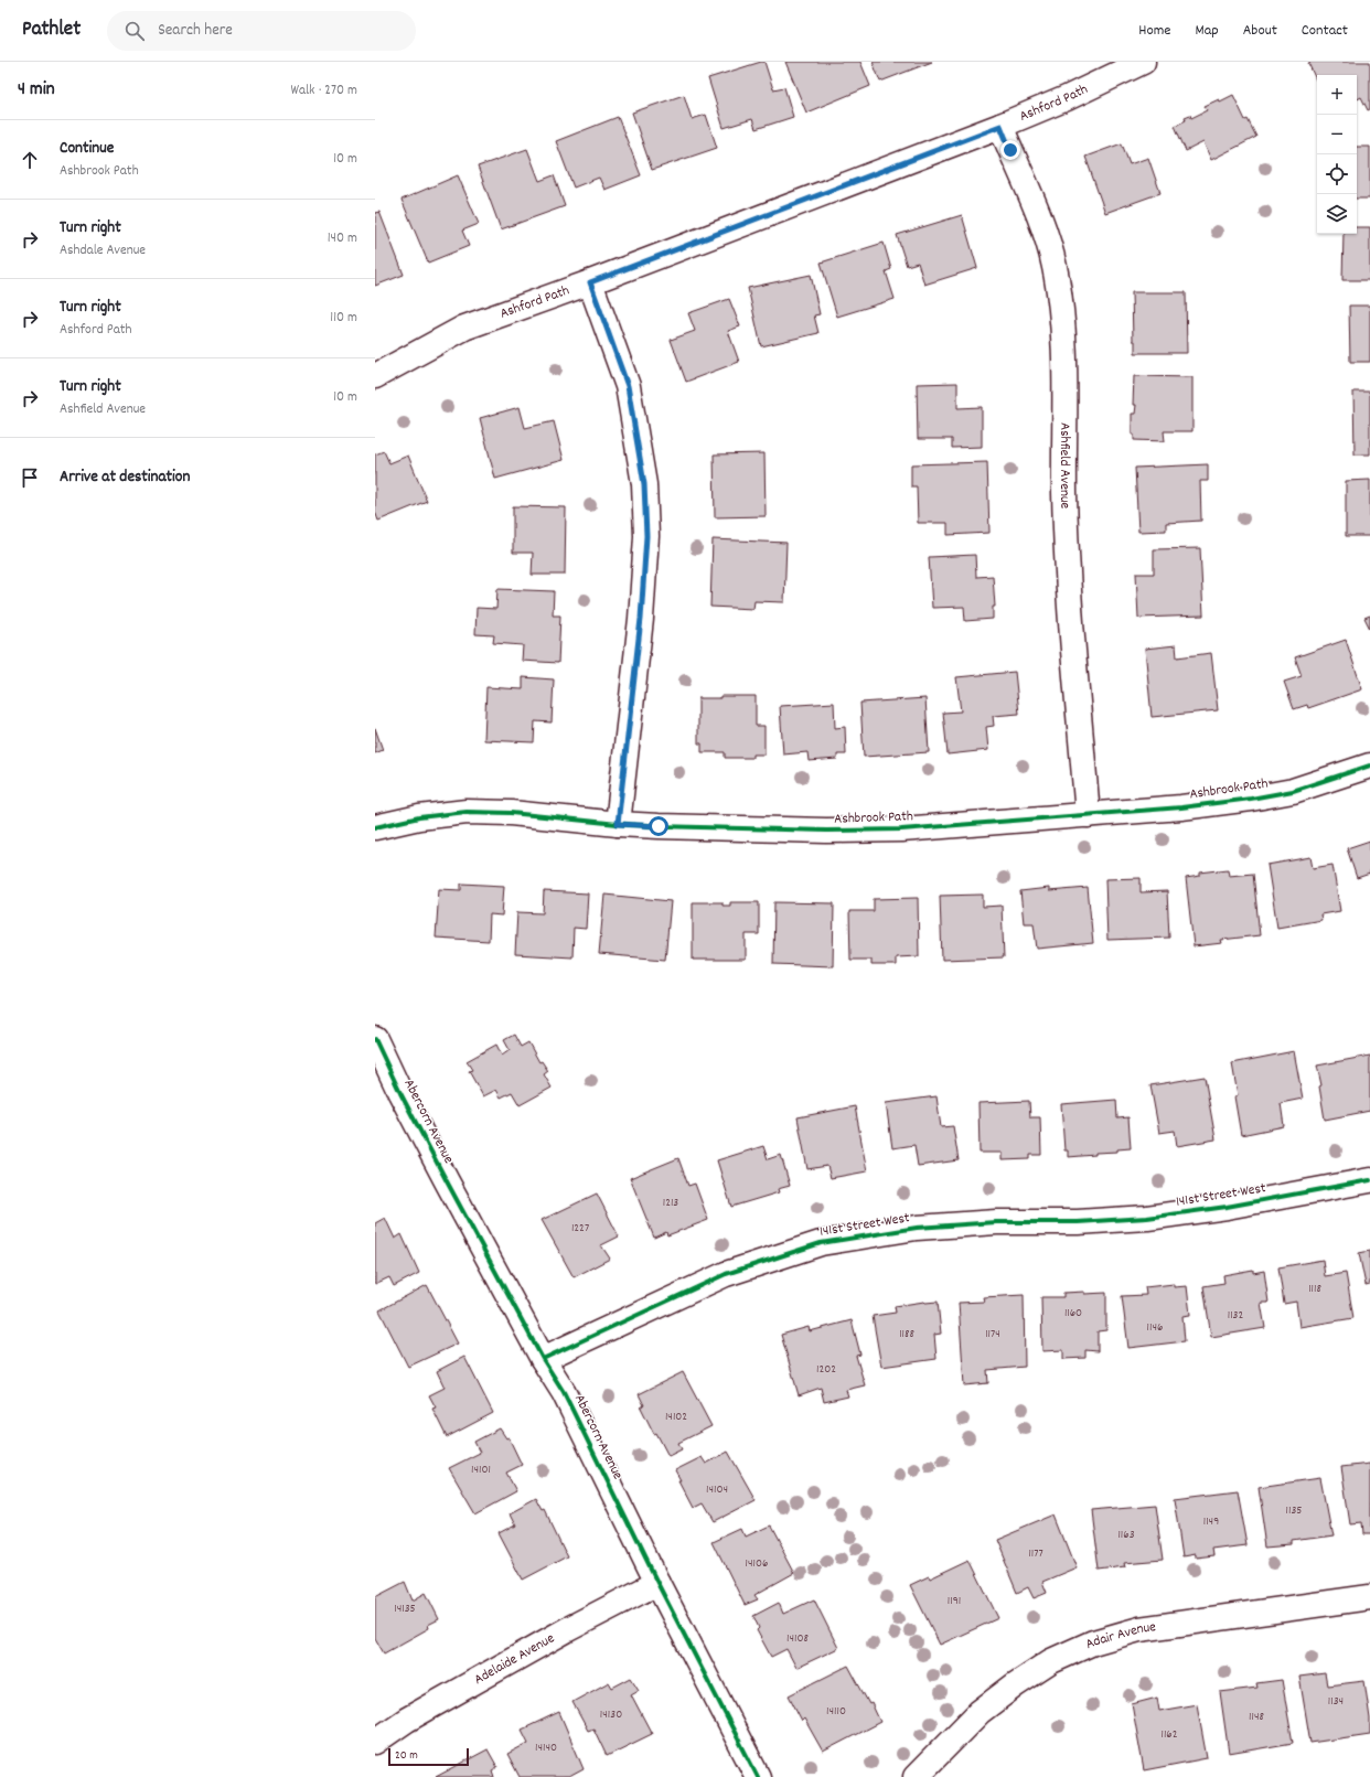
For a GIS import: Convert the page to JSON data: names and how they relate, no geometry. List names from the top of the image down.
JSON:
{
  "streets": {
    "street": [
      "Ashford Path",
      "Ashfield Avenue",
      "Ashbrook Path",
      "Abercorn Avenue",
      "141st Street West",
      "Adair Avenue",
      "Adelaide Avenue"
    ]
  },
  "crossings": [
    ["Ashford Path", "Ashfield Avenue"],
    ["Ashfield Avenue", "Ashbrook Path"],
    ["Abercorn Avenue", "141st Street West"],
    ["Abercorn Avenue", "Adelaide Avenue"]
  ],
  "house_numbers": [
    "1213",
    "1227",
    "1118",
    "1160",
    "1132",
    "1146",
    "1188",
    "1174",
    "1202",
    "14102",
    "14101",
    "14104",
    "1135",
    "1149",
    "1163",
    "1177",
    "14106",
    "1191",
    "14135",
    "14108",
    "1134",
    "14110",
    "14130",
    "1148",
    "1162",
    "14140"
  ],
  "scale_bar": "20 m",
  "page": {
    "header": "Pathlet",
    "search": "Search here",
    "nav": [
      "Home",
      "Map",
      "About",
      "Contact"
    ],
    "heading": ["4 min", "Walk · 270 m"],
    "map_buttons": ["+", "−"],
    "list": [
      ["Continue", "Ashbrook Path", "10 m"],
      ["Turn right", "Ashdale Avenue", "140 m"],
      ["Turn right", "Ashford Path", "110 m"],
      ["Turn right", "Ashfield Avenue", "10 m"],
      "Arrive at destination"
    ],
    "scale": "20 m"
  }
}
